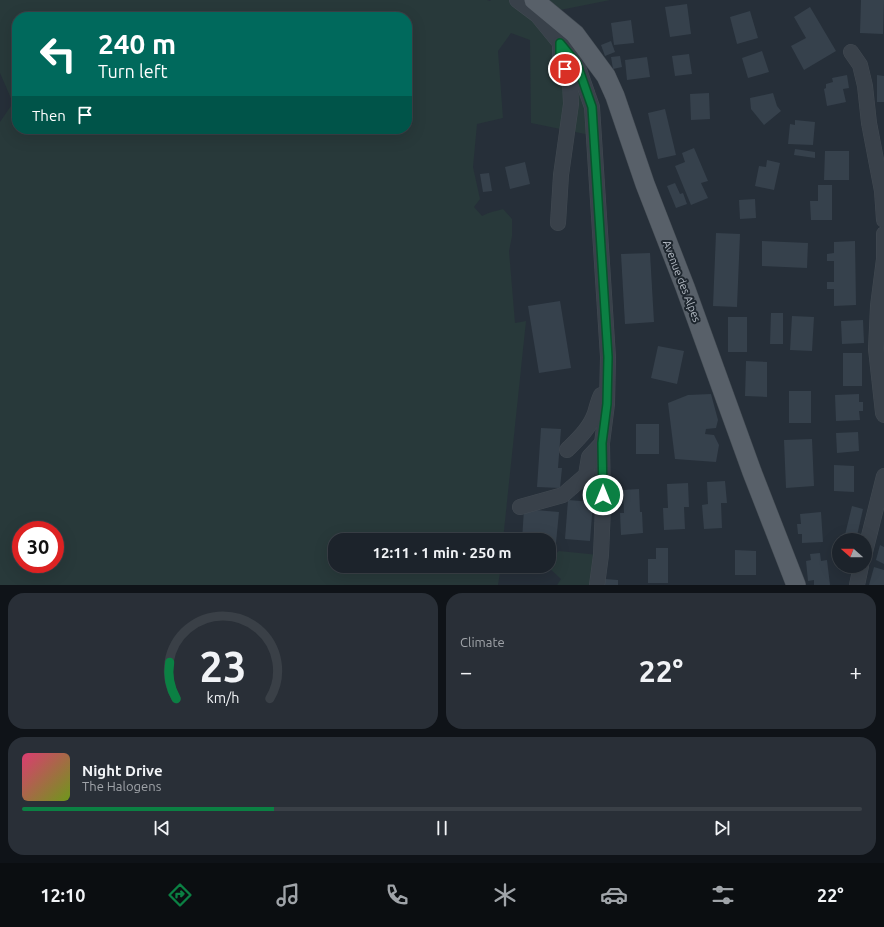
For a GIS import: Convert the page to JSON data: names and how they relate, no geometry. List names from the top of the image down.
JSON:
{
  "streets": {
    "main road": ["Avenue des Alpes"]
  },
  "north": "left",
  "page": {
    "turn": ["240 m", "Turn left"],
    "then": "Then",
    "limit": "30",
    "trip": "12:11 · 1 min · 250 m",
    "tile": "Climate",
    "heat": ["−", "22°", "+"],
    "song": ["Night Drive", "The Halogens"],
    "tabs": ["12:10", "22°"],
    "gauge": ["23", "km/h"]
  }
}
